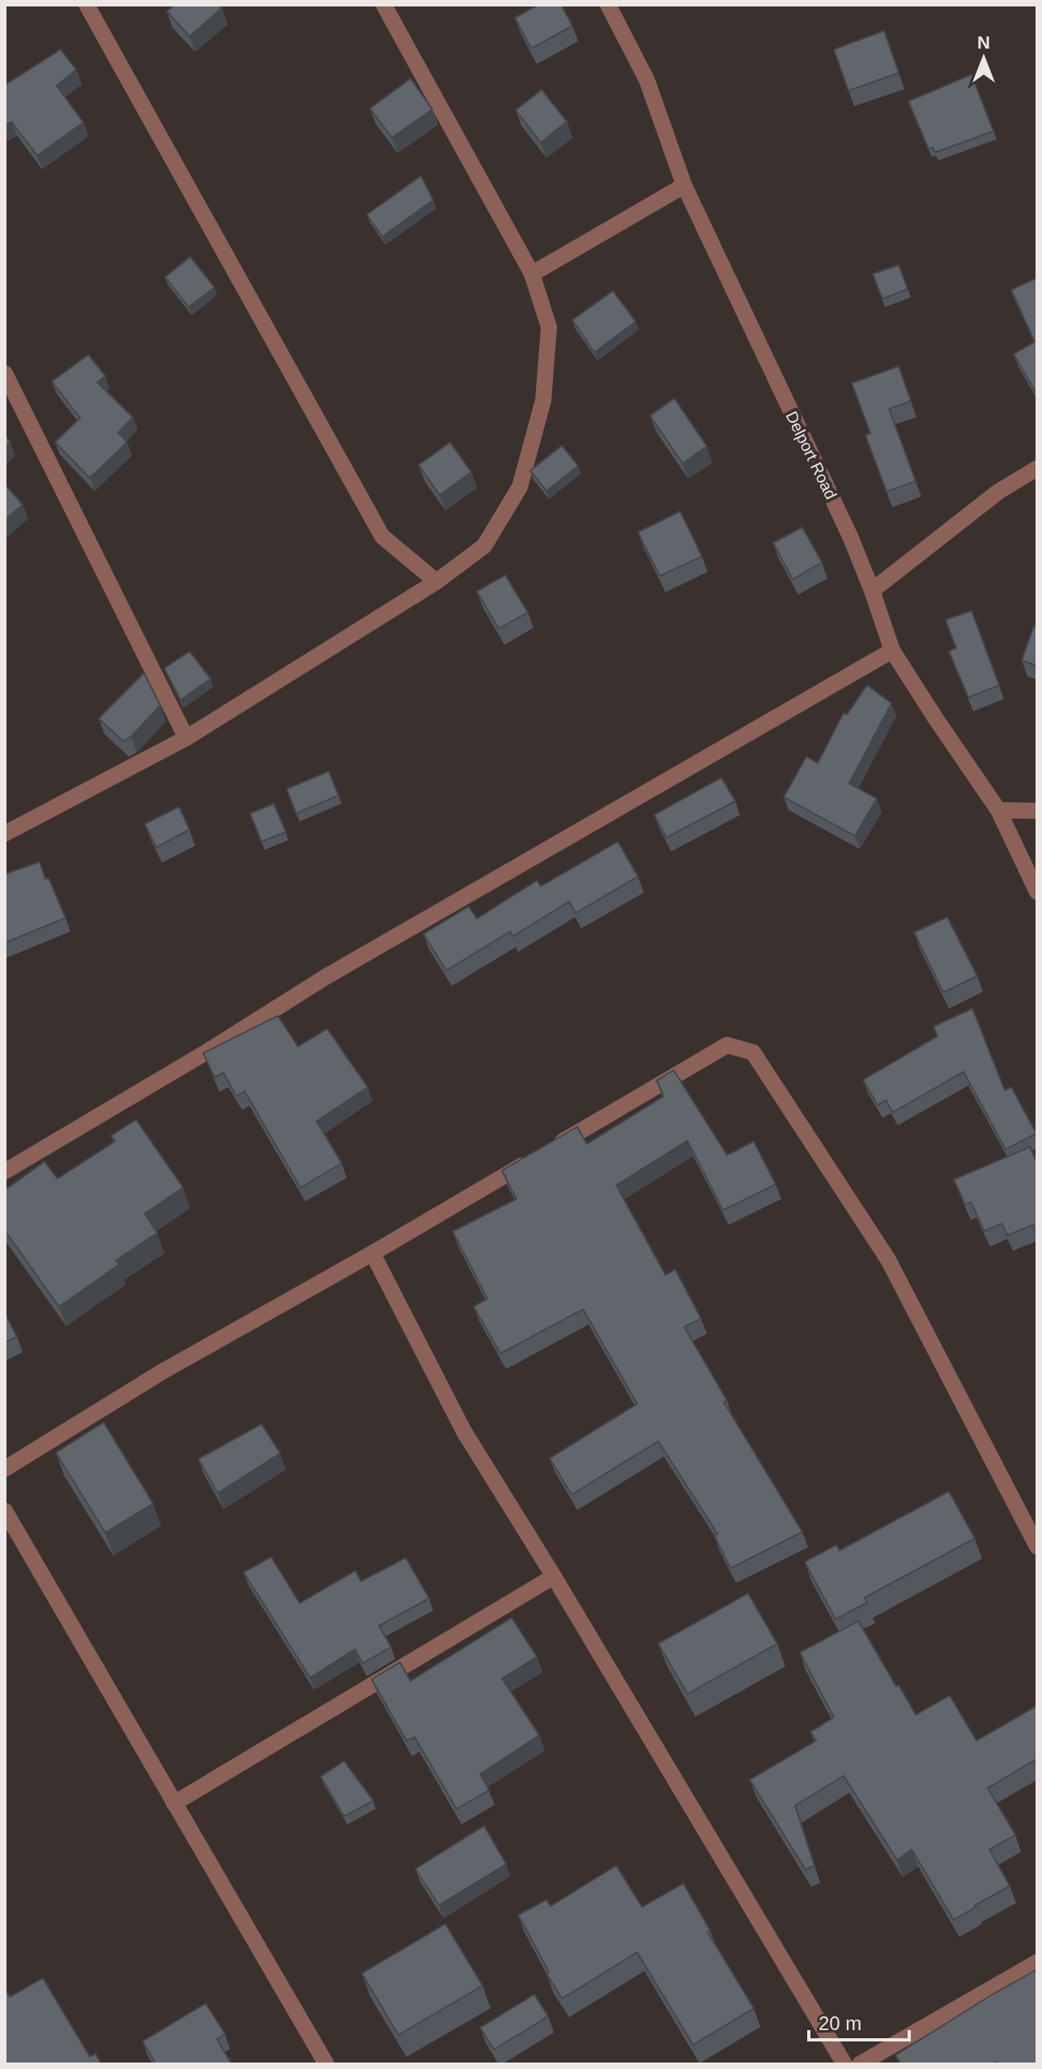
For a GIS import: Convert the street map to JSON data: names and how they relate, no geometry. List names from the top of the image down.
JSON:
{
  "streets": {
    "street": ["Delport Road"]
  },
  "scale_bar": "20 m",
  "north": "top"
}
